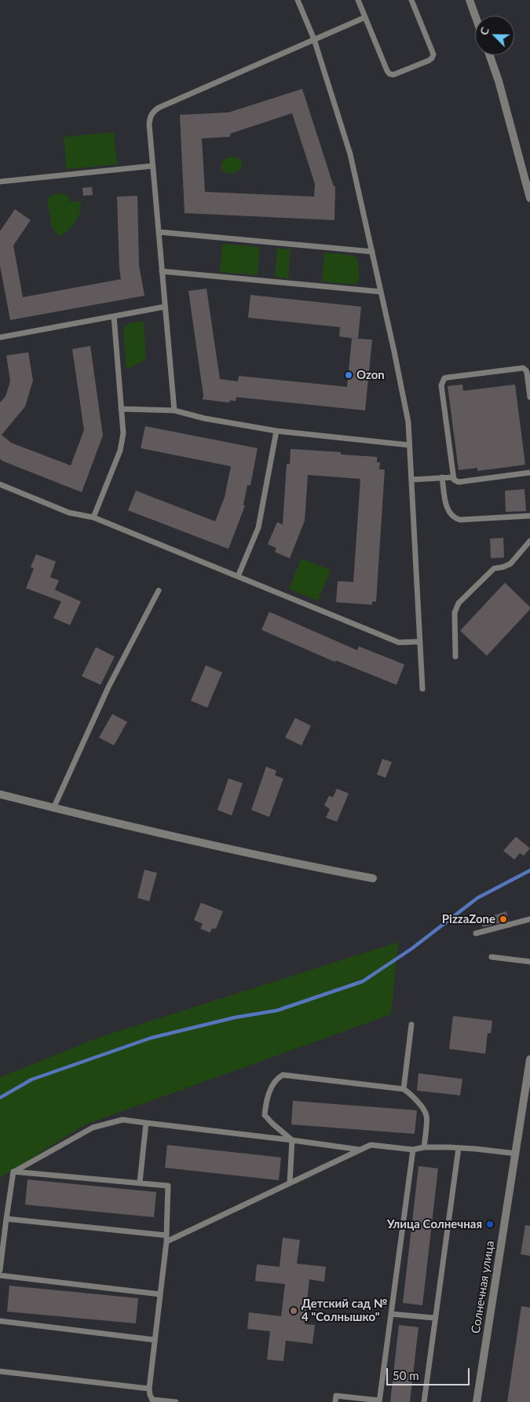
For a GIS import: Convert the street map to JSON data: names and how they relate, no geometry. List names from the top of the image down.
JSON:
{
  "streets": {
    "street": ["Солнечная улица"]
  },
  "places": [
    "Ozon",
    "PizzaZone",
    "Улица Солнечная",
    "Детский сад № 4 \"Солнышко\""
  ],
  "scale_bar": "50 m",
  "north": "top left"
}
